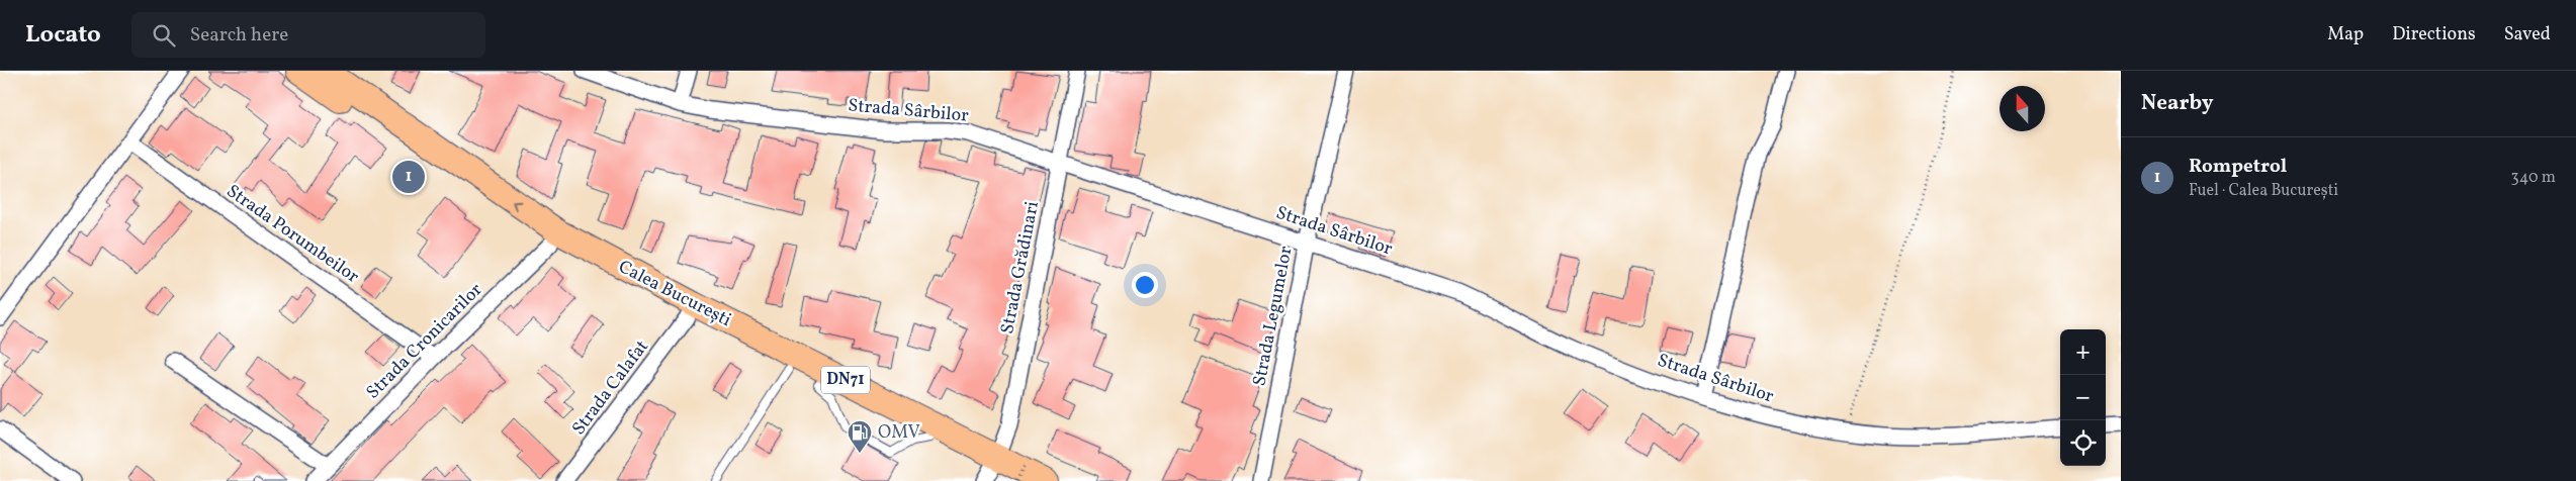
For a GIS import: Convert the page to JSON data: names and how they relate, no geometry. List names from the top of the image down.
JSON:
{
  "streets": {
    "main road": ["Calea București", "DN71"],
    "street": [
      "Strada Sârbilor",
      "Strada Porumbeilor",
      "Strada Grădinari",
      "Strada Legumelor",
      "Strada Cronicarilor",
      "Strada Calafat"
    ]
  },
  "crossings": [
    ["Strada Sârbilor", "Strada Grădinari"],
    ["Strada Sârbilor", "Strada Legumelor"],
    ["Strada Porumbeilor", "Strada Cronicarilor"],
    ["Strada Grădinari", "Calea București"],
    ["Calea București", "Strada Cronicarilor"],
    ["Calea București", "Strada Calafat"]
  ],
  "places": {
    "fuel station": ["OMV"]
  },
  "north": "top",
  "page": {
    "header": "Locato",
    "search": "Search here",
    "nav": ["Map", "Directions", "Saved"],
    "heading": "Nearby",
    "list": [
      {
        "mark": "1",
        "name": "Rompetrol",
        "note": "Fuel · Calea București",
        "value": "340 m"
      }
    ],
    "pins": "1",
    "map_buttons": ["+", "−"]
  }
}
